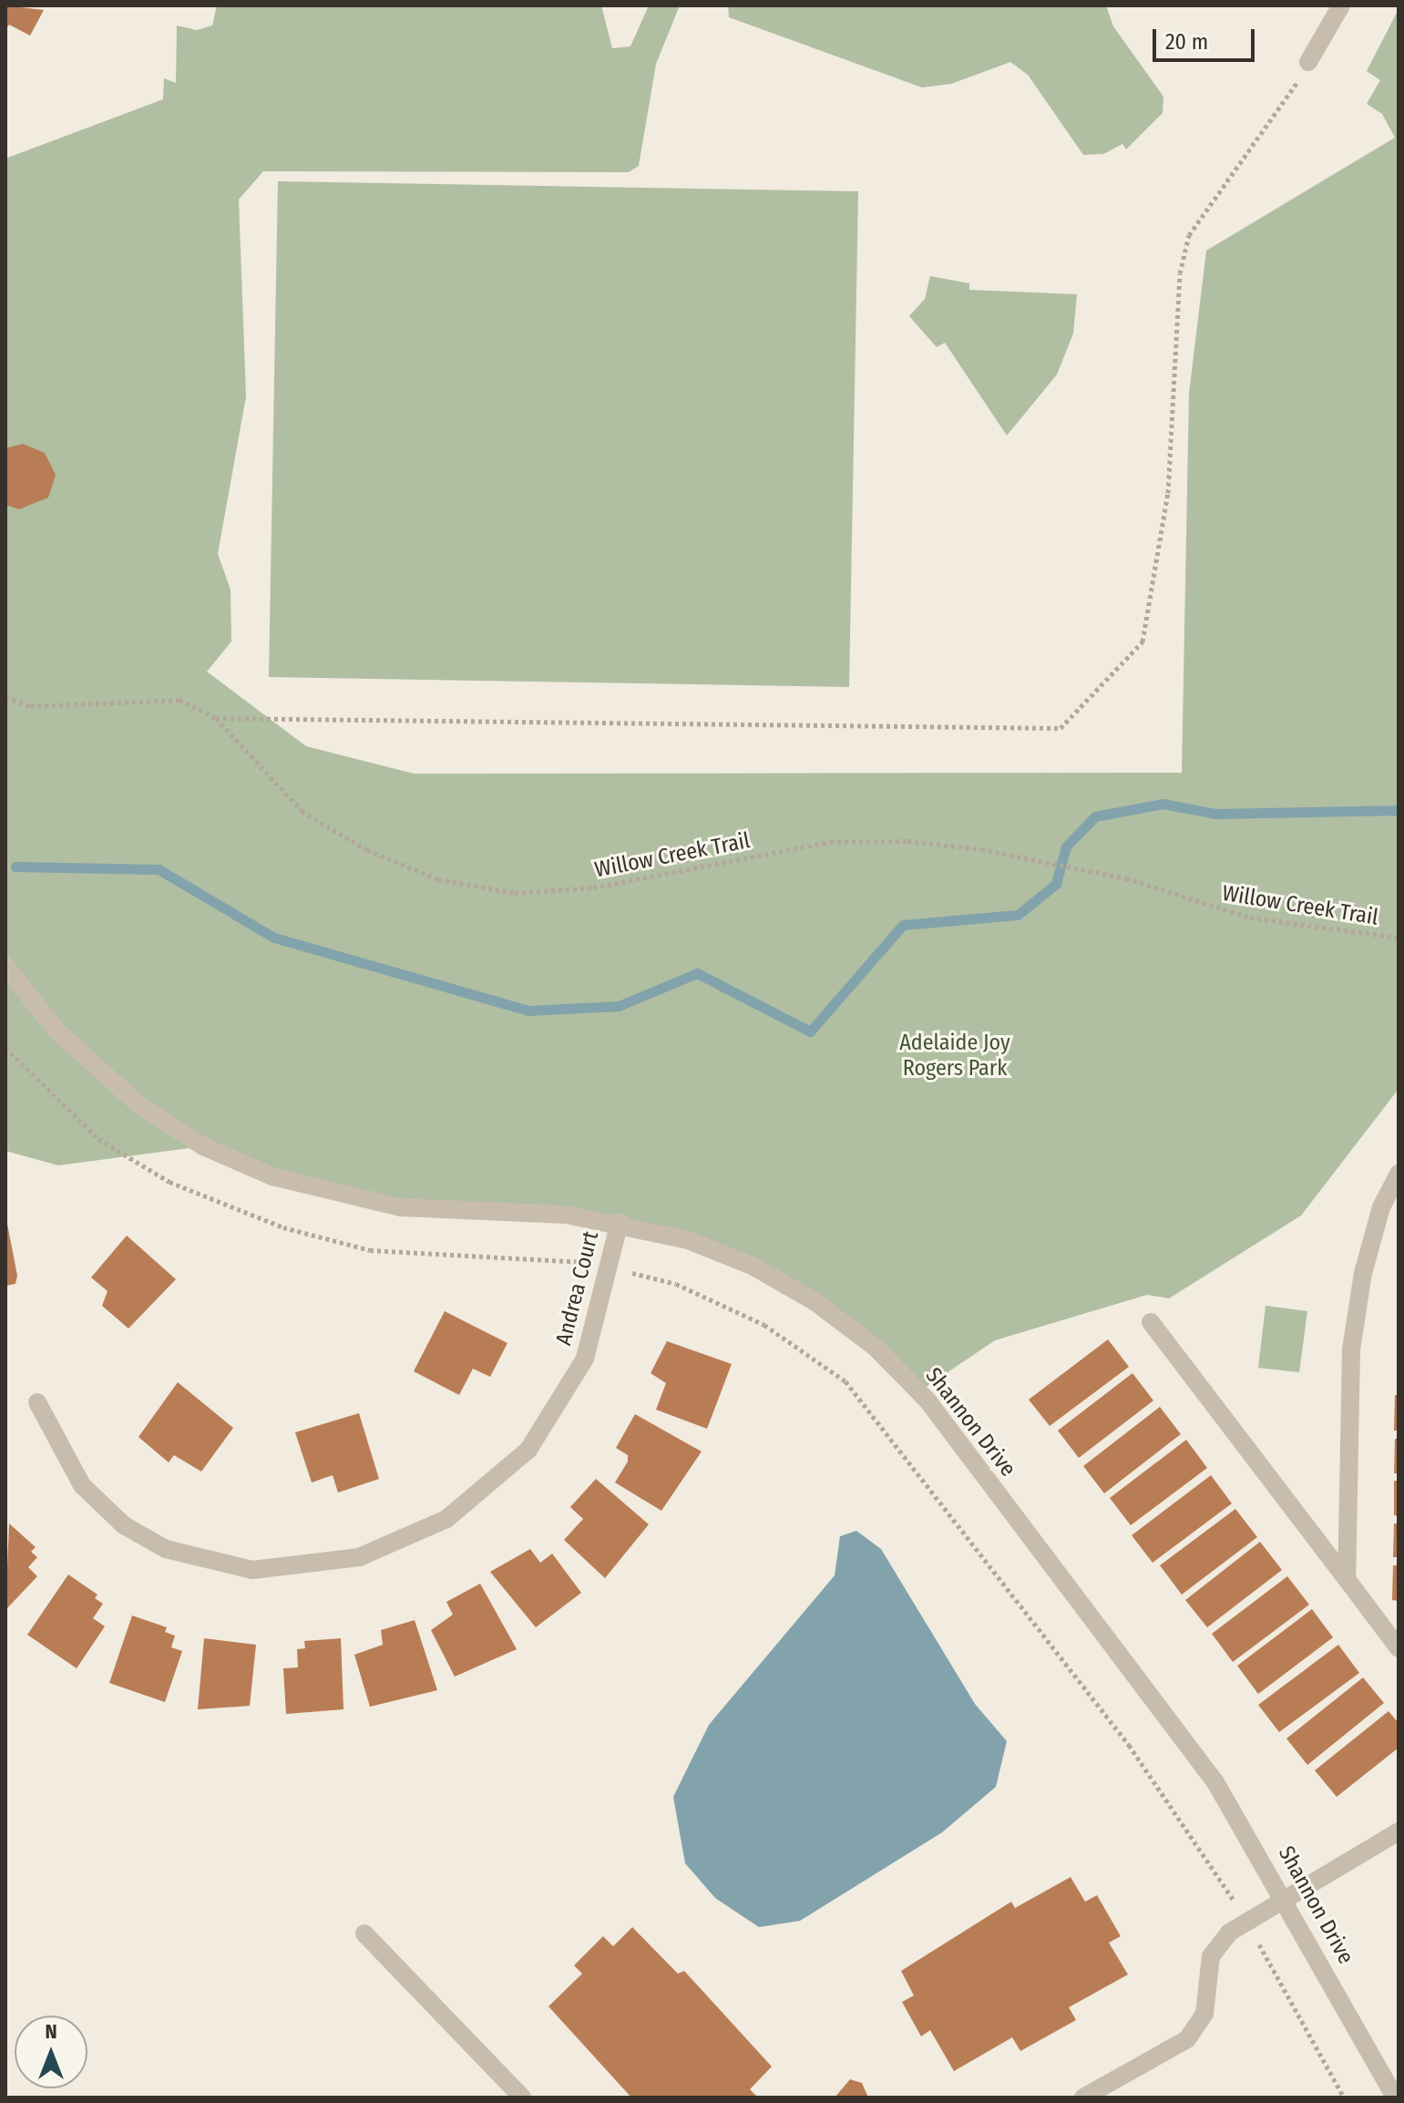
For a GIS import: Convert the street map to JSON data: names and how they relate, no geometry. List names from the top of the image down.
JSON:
{
  "streets": {
    "street": ["Andrea Court", "Shannon Drive"],
    "path": ["Willow Creek Trail"]
  },
  "crossings": [
    ["Andrea Court", "Shannon Drive"]
  ],
  "parks": ["Adelaide Joy Rogers Park"],
  "scale_bar": "20 m",
  "north": "top"
}
